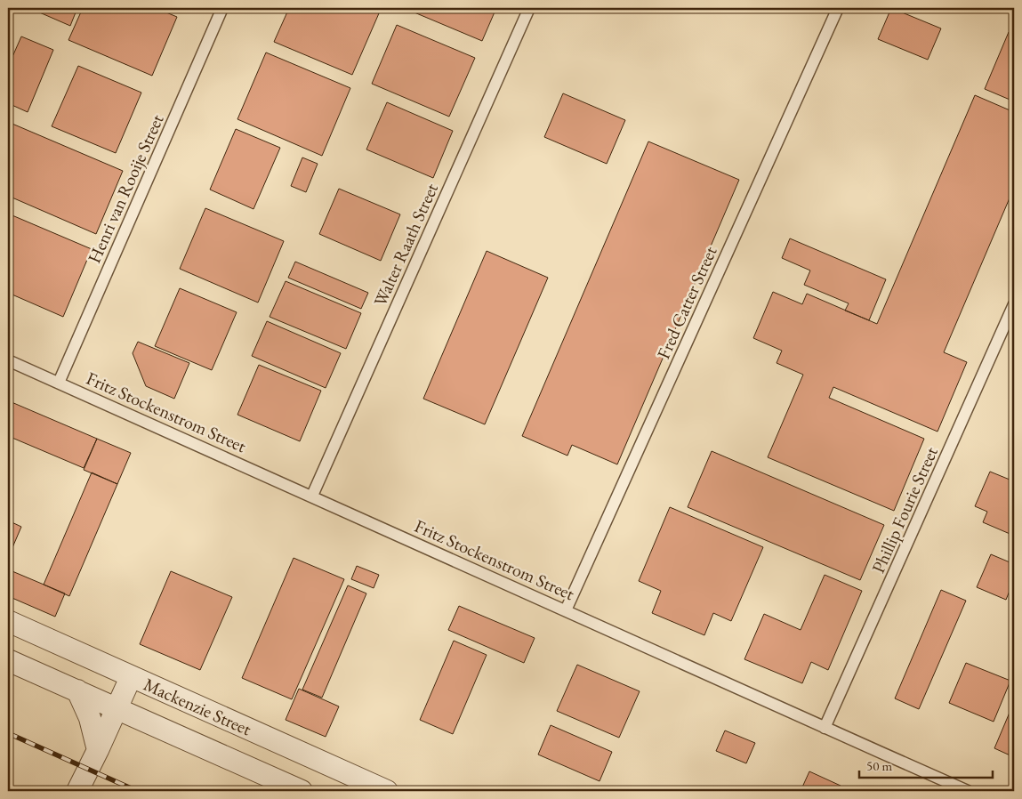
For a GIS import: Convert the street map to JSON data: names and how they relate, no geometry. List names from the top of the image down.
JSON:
{
  "streets": {
    "street": ["Mackenzie Street"],
    "lane": [
      "Henri van Rooije Street",
      "Walter Raath Street",
      "Fred Catter Street",
      "Fritz Stockenstrom Street",
      "Phillip Fourie Street"
    ]
  },
  "crossings": [
    ["Henri van Rooije Street", "Fritz Stockenstrom Street"],
    ["Walter Raath Street", "Fritz Stockenstrom Street"],
    ["Fred Catter Street", "Fritz Stockenstrom Street"],
    ["Fritz Stockenstrom Street", "Phillip Fourie Street"]
  ],
  "scale_bar": "50 m"
}
